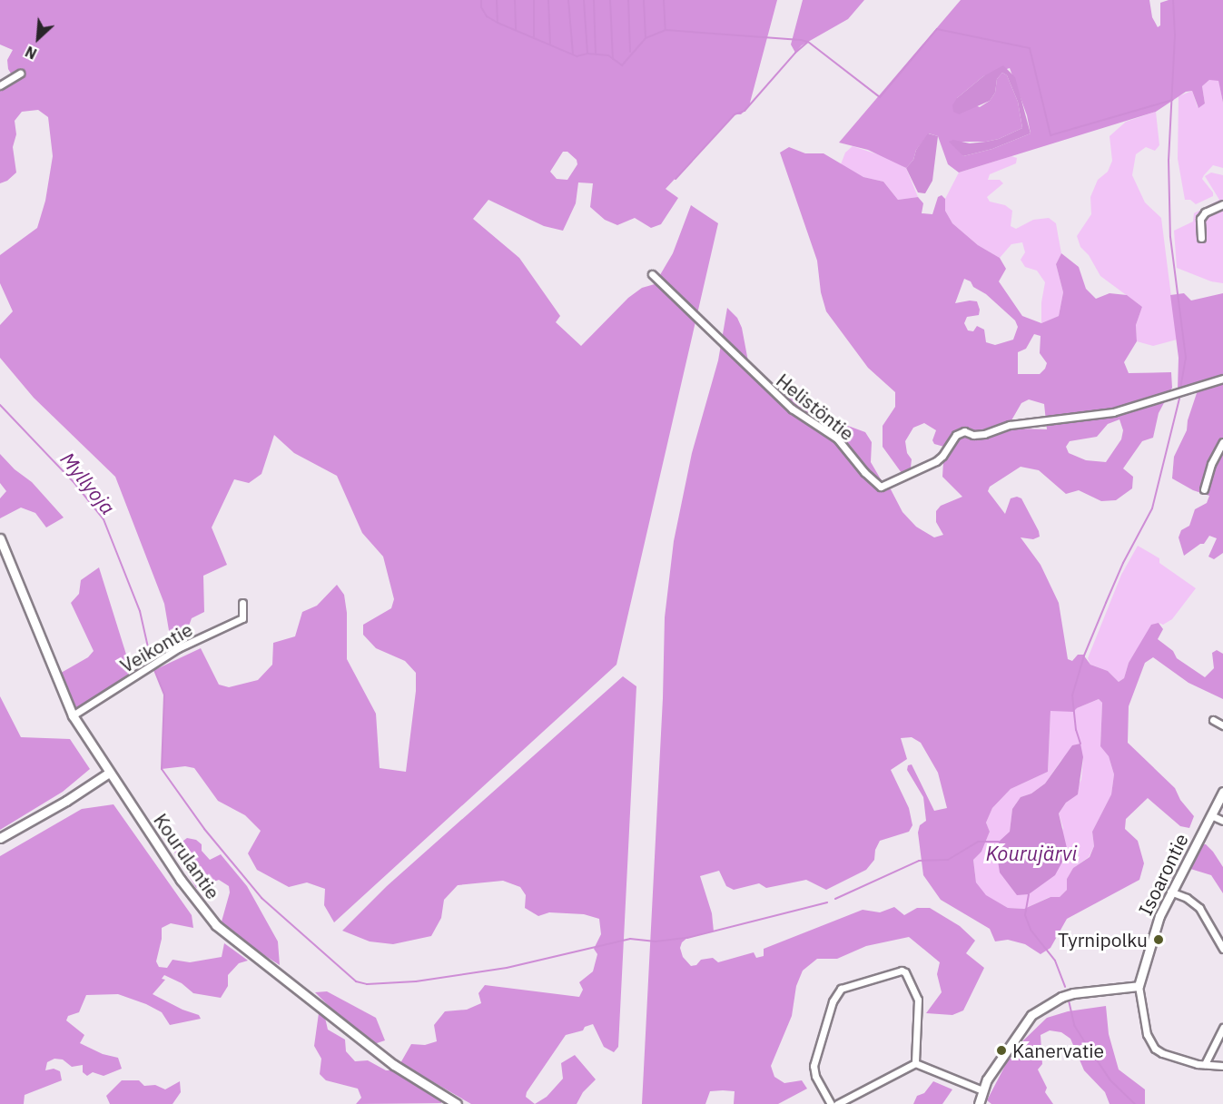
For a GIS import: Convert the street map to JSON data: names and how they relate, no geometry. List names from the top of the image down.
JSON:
{
  "streets": {
    "street": [
      "Helistöntie",
      "Veikontie",
      "Kourulantie",
      "Isoarontie"
    ]
  },
  "crossings": [
    ["Veikontie", "Kourulantie"]
  ],
  "water": ["Myllyoja", "Kourujärvi"],
  "places": ["Tyrnipolku", "Kanervatie"],
  "north": "bottom left"
}
